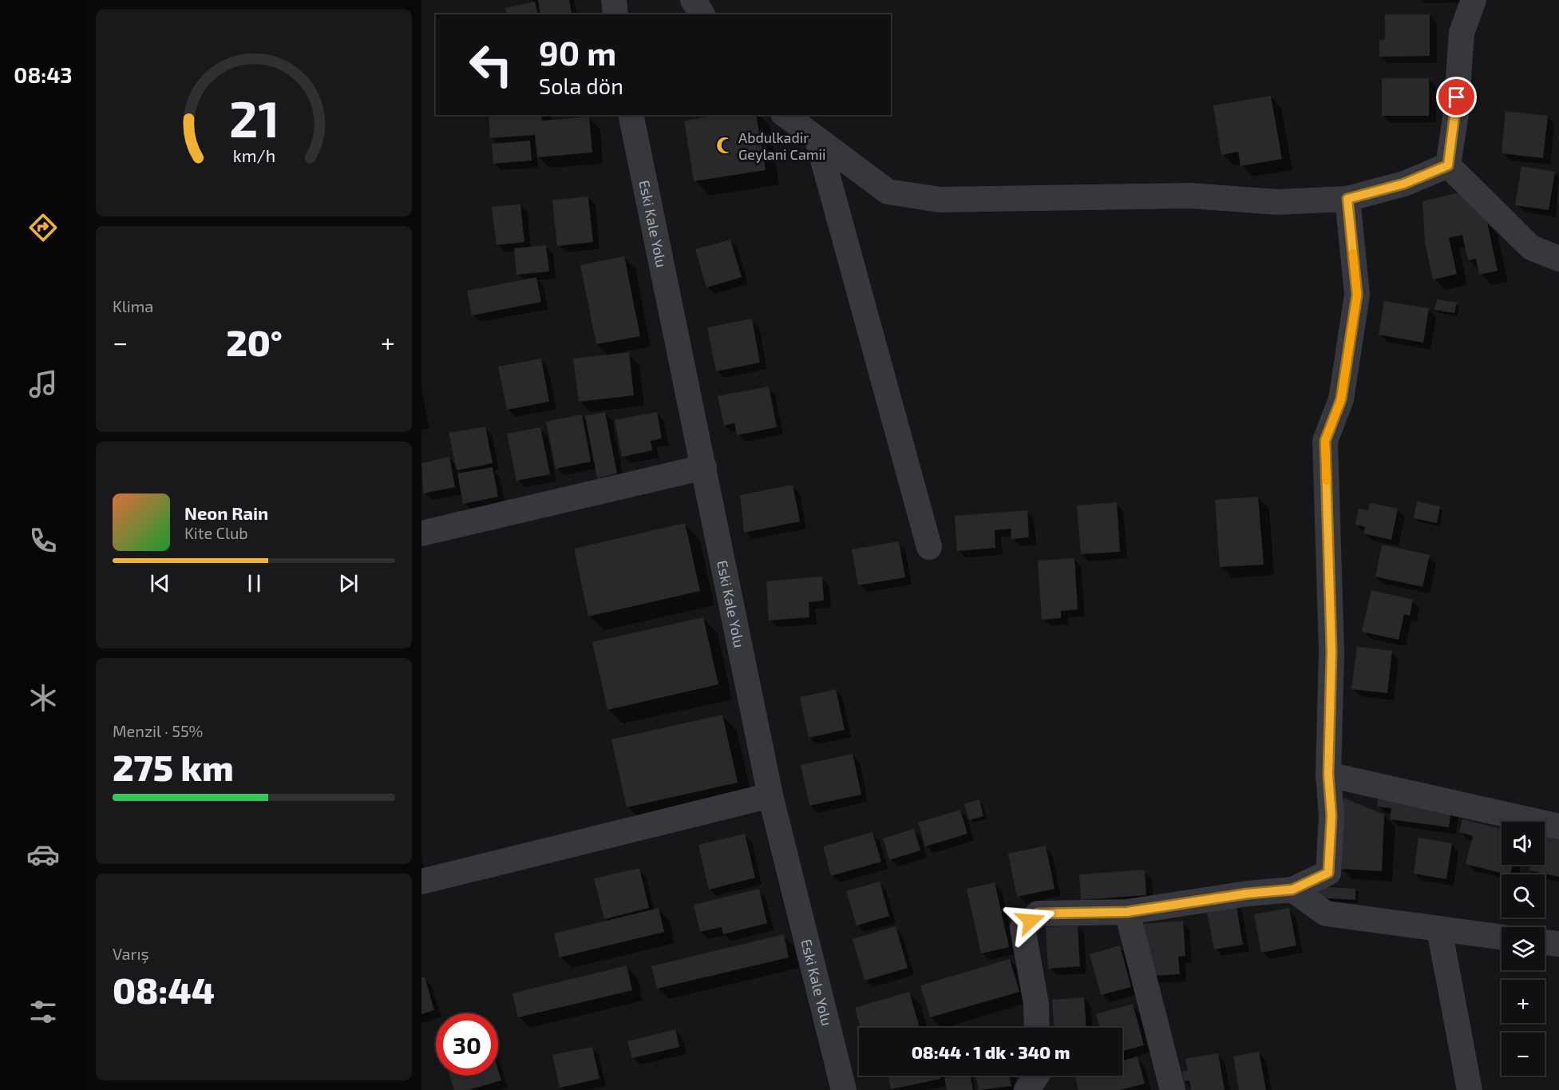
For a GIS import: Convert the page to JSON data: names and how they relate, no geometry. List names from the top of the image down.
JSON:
{
  "streets": {
    "street": ["Eski Kale Yolu"]
  },
  "places": {
    "mosque": ["Abdulkadir Geylani Camii"]
  },
  "page": {
    "tabs": "08:43",
    "turn": ["90 m", "Sola dön"],
    "tile": [
      "Klima",
      ["Menzil · 55%", "275 km"],
      ["Varış", "08:44"]
    ],
    "heat": ["−", "20°", "+"],
    "song": ["Neon Rain", "Kite Club"],
    "map_buttons": ["+", "−"],
    "limit": "30",
    "trip": "08:44 · 1 dk · 340 m",
    "gauge": ["21", "km/h"]
  }
}
